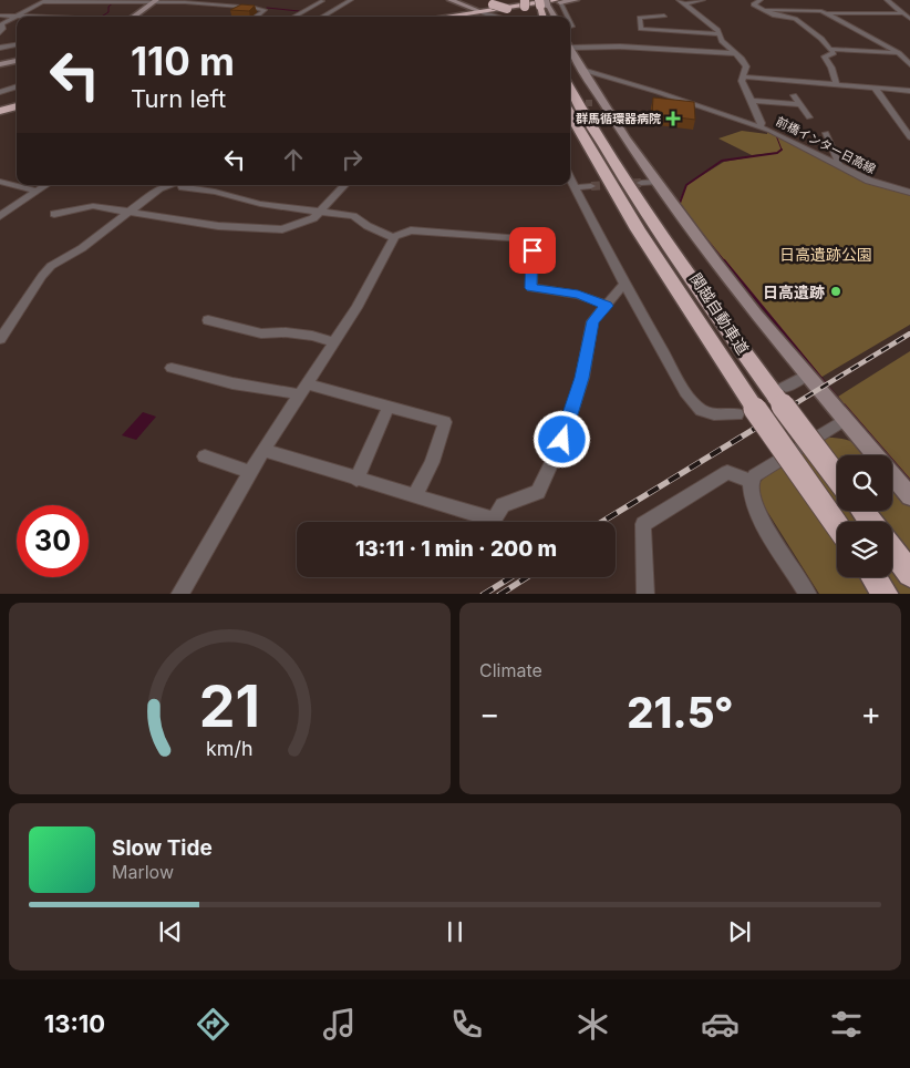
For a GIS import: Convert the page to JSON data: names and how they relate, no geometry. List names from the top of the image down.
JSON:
{
  "streets": {
    "highway": ["関越自動車道"],
    "street": ["前橋インター日高線"]
  },
  "parks": ["日高遺跡公園"],
  "places": {
    "health": ["群馬循環器病院"],
    "other": ["日高遺跡"]
  },
  "page": {
    "turn": ["110 m", "Turn left"],
    "limit": "30",
    "trip": "13:11 · 1 min · 200 m",
    "tile": "Climate",
    "heat": ["−", "21.5°", "+"],
    "song": ["Slow Tide", "Marlow"],
    "tabs": "13:10",
    "gauge": ["21", "km/h"]
  }
}
